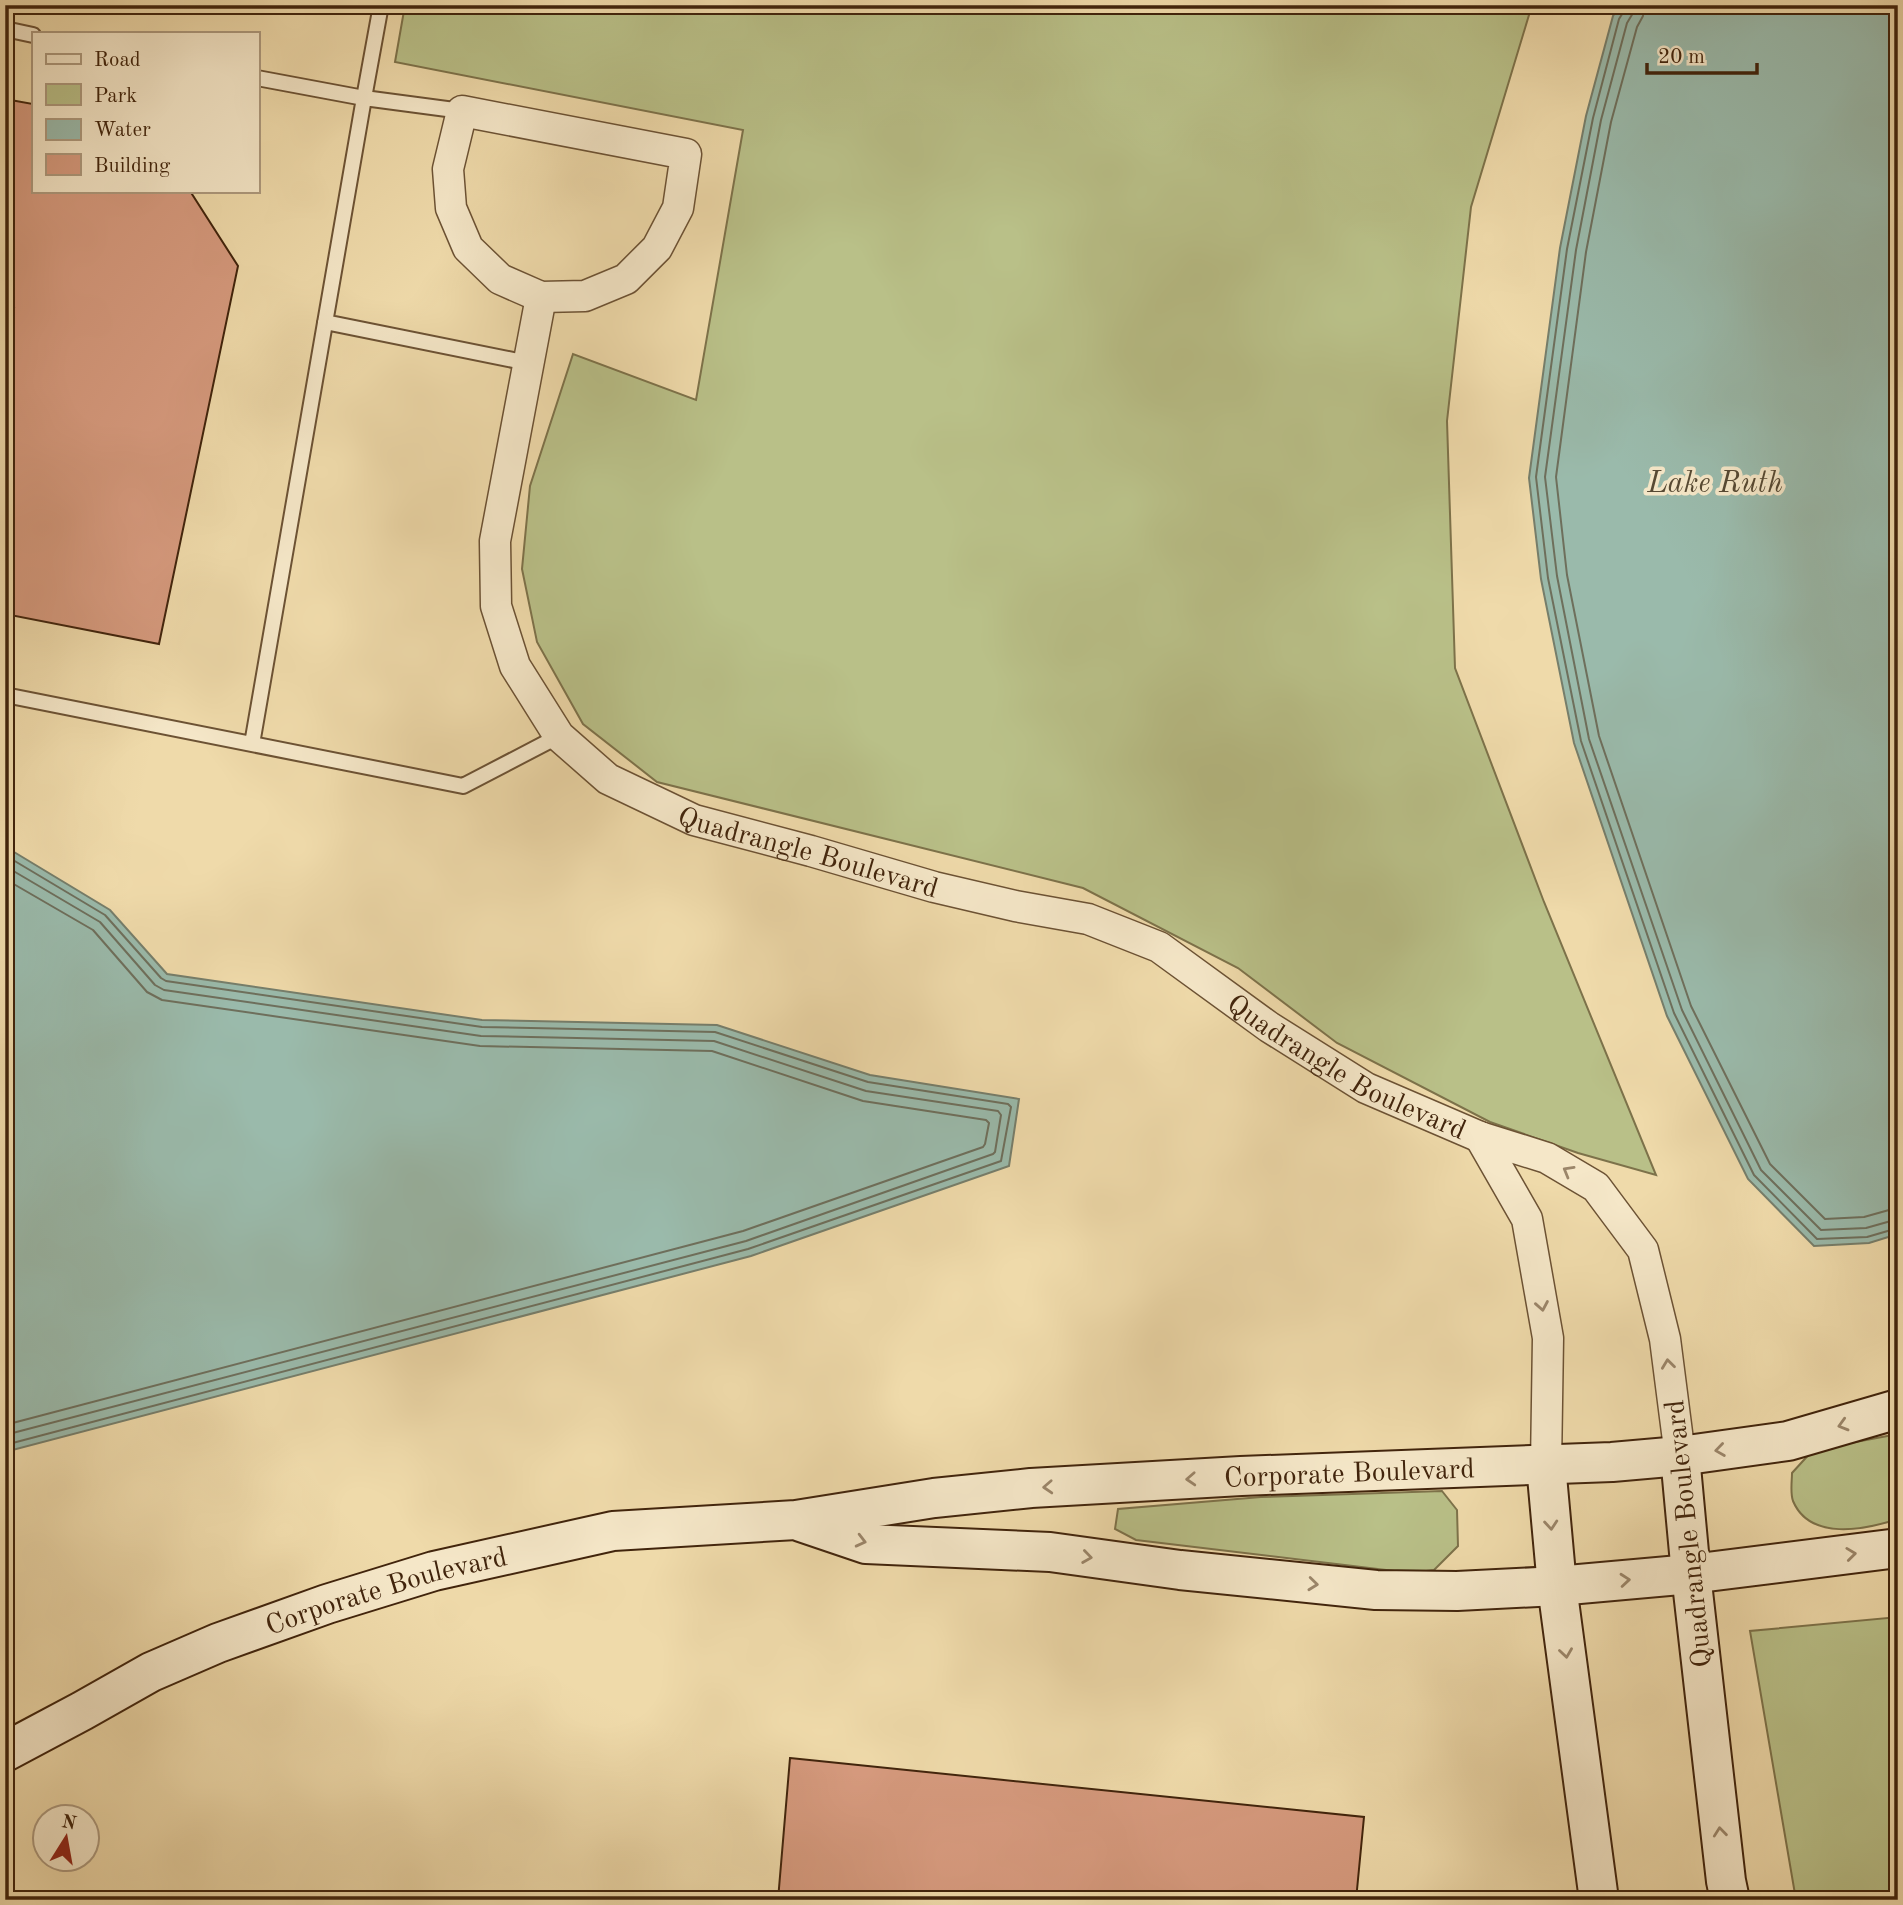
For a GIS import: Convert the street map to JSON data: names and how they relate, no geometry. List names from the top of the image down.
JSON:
{
  "streets": {
    "street": ["Quadrangle Boulevard", "Corporate Boulevard"]
  },
  "crossings": [
    ["Quadrangle Boulevard", "Corporate Boulevard"]
  ],
  "water": ["Lake Ruth"],
  "legend": [
    "Road",
    "Park",
    "Water",
    "Building"
  ],
  "scale_bar": "20 m",
  "north": "top"
}
